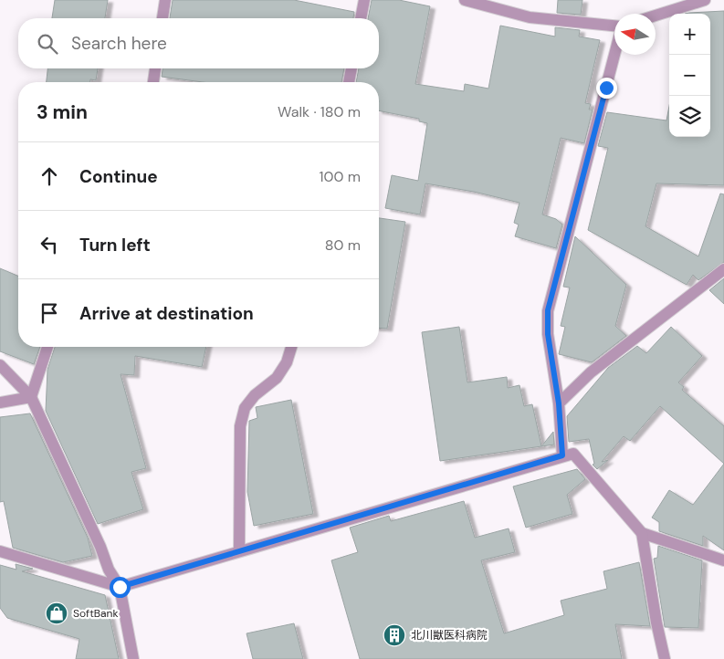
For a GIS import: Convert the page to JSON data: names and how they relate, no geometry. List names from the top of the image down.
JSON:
{
  "places": {
    "shop": ["SoftBank"],
    "building": ["北川獣医科病院"]
  },
  "north": "left",
  "page": {
    "map_buttons": ["+", "−"],
    "search": "Search here",
    "heading": ["3 min", "Walk · 180 m"],
    "list": [
      ["Continue", "100 m"],
      ["Turn left", "80 m"],
      "Arrive at destination"
    ]
  }
}
